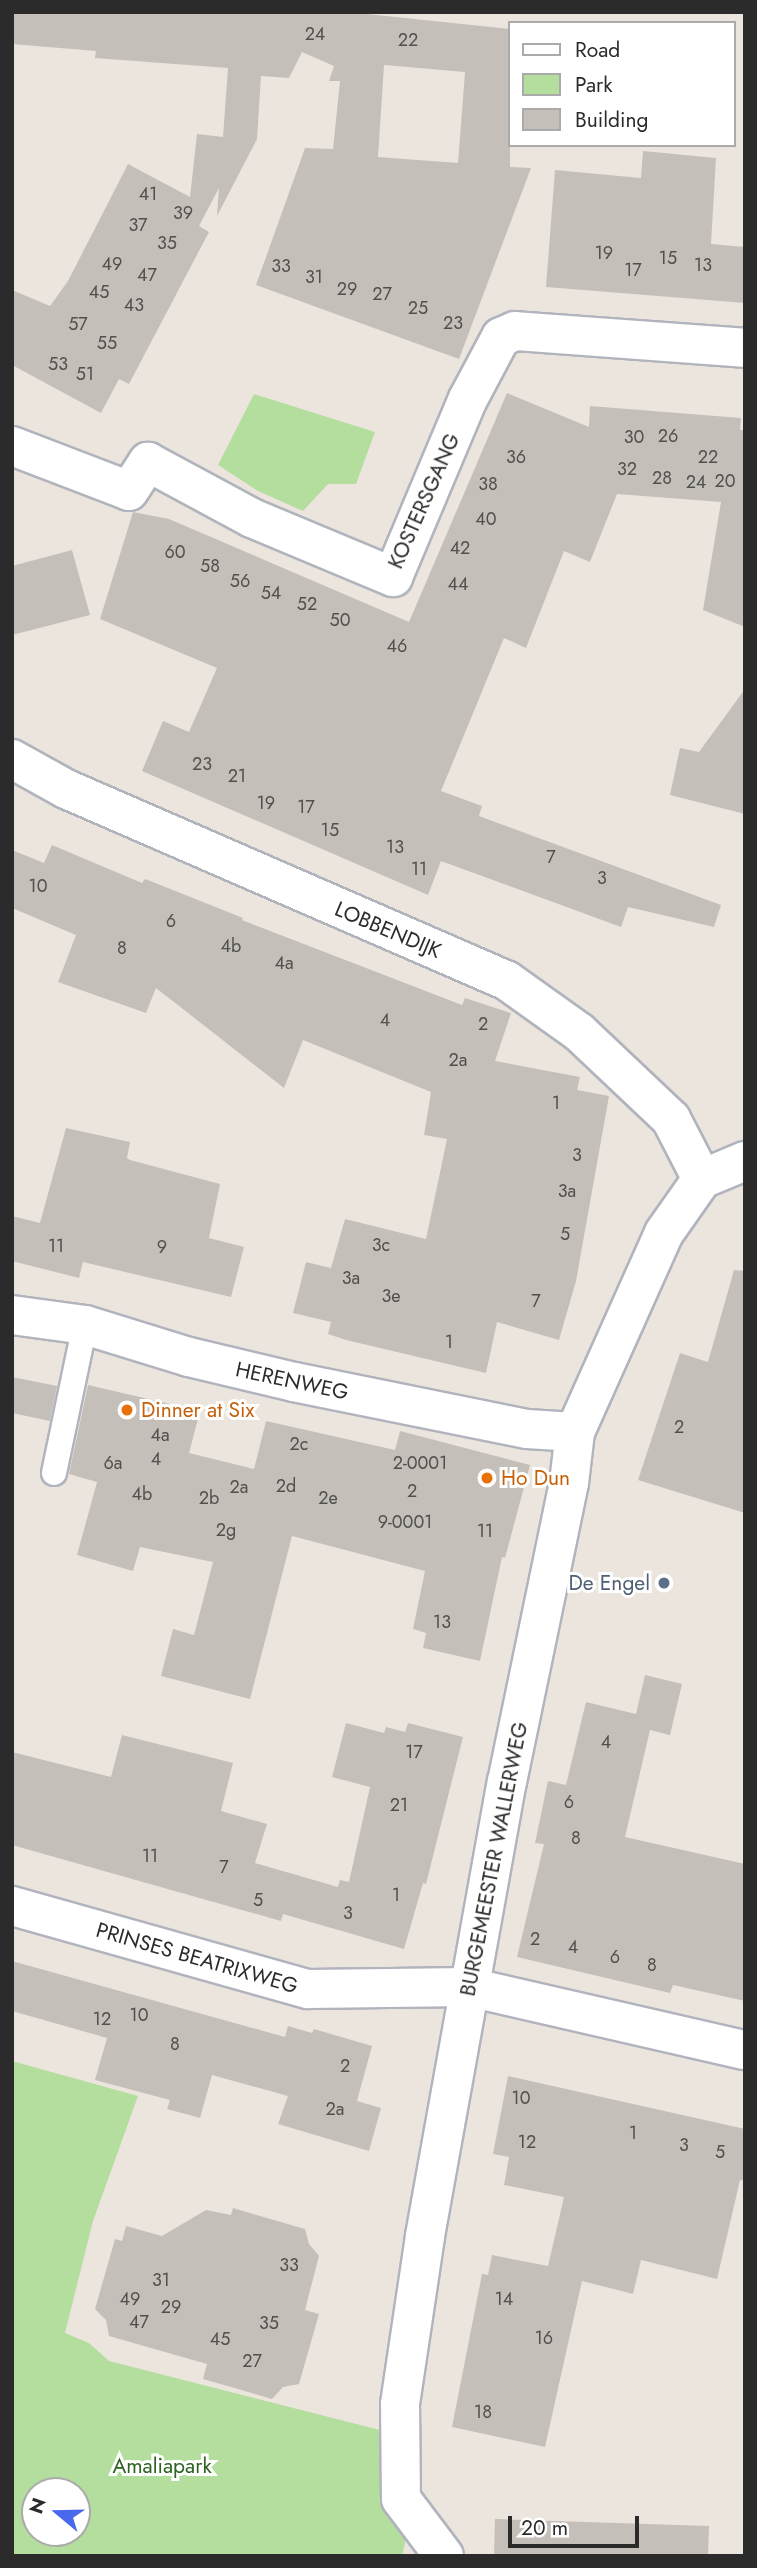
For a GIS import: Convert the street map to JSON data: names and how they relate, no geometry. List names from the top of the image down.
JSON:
{
  "streets": {
    "street": [
      "KOSTERSGANG",
      "LOBBENDIJK",
      "HERENWEG",
      "BURGEMEESTER WALLERWEG",
      "PRINSES BEATRIXWEG"
    ]
  },
  "crossings": [
    ["LOBBENDIJK", "BURGEMEESTER WALLERWEG"],
    ["HERENWEG", "BURGEMEESTER WALLERWEG"],
    ["BURGEMEESTER WALLERWEG", "PRINSES BEATRIXWEG"]
  ],
  "parks": ["Amaliapark"],
  "places": ["Dinner at Six", "Ho Dun", "De Engel"],
  "house_numbers": [
    "24",
    "22",
    "41",
    "39",
    "37",
    "35",
    "19",
    "15",
    "49",
    "13",
    "33",
    "17",
    "47",
    "31",
    "29",
    "45",
    "27",
    "43",
    "25",
    "23",
    "57",
    "55",
    "53",
    "51",
    "26",
    "30",
    "36",
    "22",
    "32",
    "28",
    "20",
    "24",
    "38",
    "40",
    "42",
    "60",
    "58",
    "56",
    "44",
    "54",
    "52",
    "50",
    "46",
    "23",
    "21",
    "19",
    "17",
    "15",
    "13",
    "7",
    "11",
    "3",
    "10",
    "6",
    "4b",
    "8",
    "4a",
    "4",
    "2",
    "2a",
    "1",
    "3",
    "3a",
    "5",
    "3c",
    "11",
    "9",
    "3a",
    "3e",
    "7",
    "1",
    "2",
    "4a",
    "2c",
    "4",
    "6a",
    "2-0001",
    "2d",
    "2a",
    "2",
    "4b",
    "2b",
    "2e",
    "9-0001",
    "2g",
    "11",
    "13",
    "4",
    "17",
    "6",
    "21",
    "8",
    "11",
    "7",
    "1",
    "5",
    "3",
    "2",
    "4",
    "6",
    "8",
    "10",
    "12",
    "8",
    "2",
    "10",
    "2a",
    "1",
    "12",
    "3",
    "5",
    "33",
    "31",
    "49",
    "14",
    "29",
    "47",
    "35",
    "16",
    "45",
    "27",
    "18"
  ],
  "legend": ["Road", "Park", "Building"],
  "scale_bar": "20 m",
  "north": "left"
}
